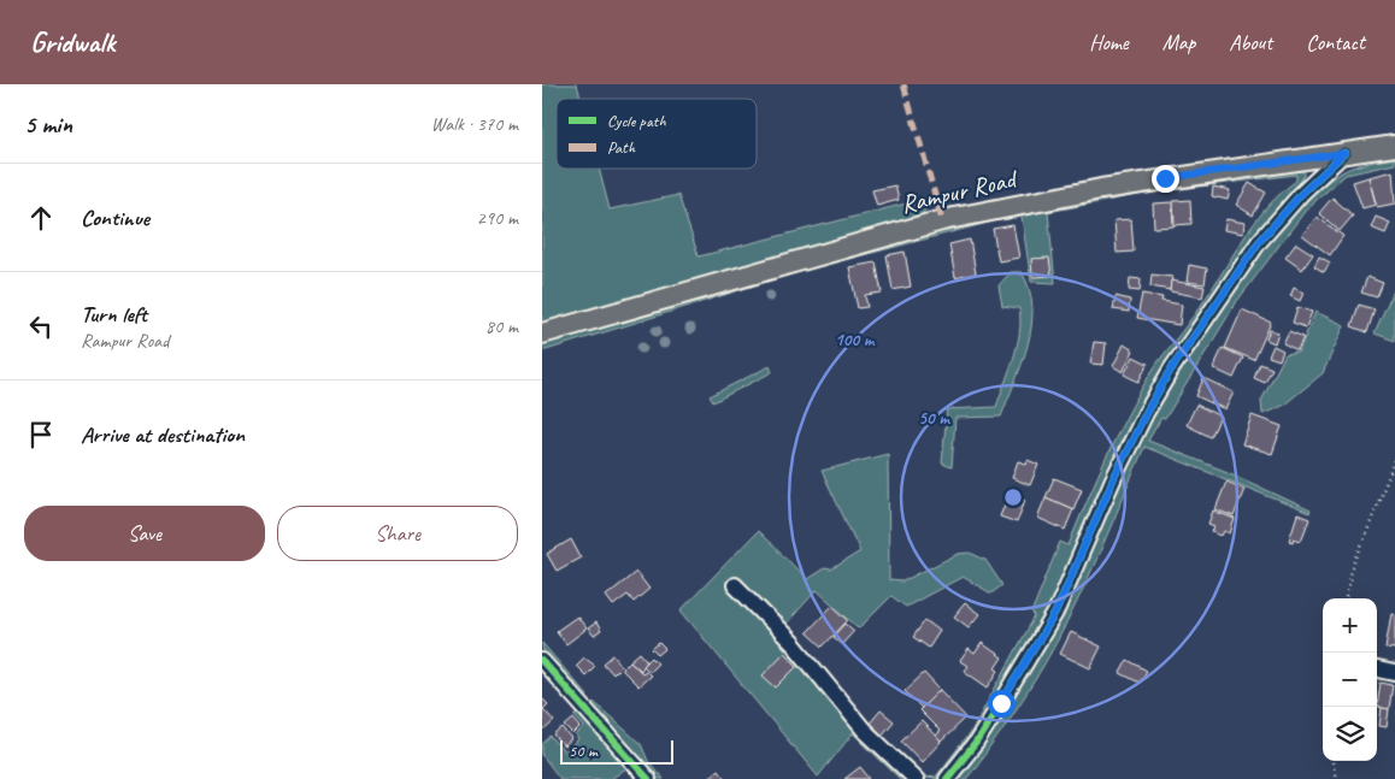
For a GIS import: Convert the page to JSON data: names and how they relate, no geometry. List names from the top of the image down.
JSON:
{
  "streets": {
    "main road": ["Rampur Road"]
  },
  "legend": ["Cycle path", "Path"],
  "scale_bar": "50 m",
  "page": {
    "header": "Gridwalk",
    "nav": [
      "Home",
      "Map",
      "About",
      "Contact"
    ],
    "heading": ["5 min", "Walk · 370 m"],
    "list": [
      ["Continue", "290 m"],
      ["Turn left", "Rampur Road", "80 m"],
      "Arrive at destination"
    ],
    "buttons": ["Save", "Share"],
    "map_buttons": ["+", "−"],
    "scale": "50 m"
  },
  "rings": ["100 m", "50 m"]
}
